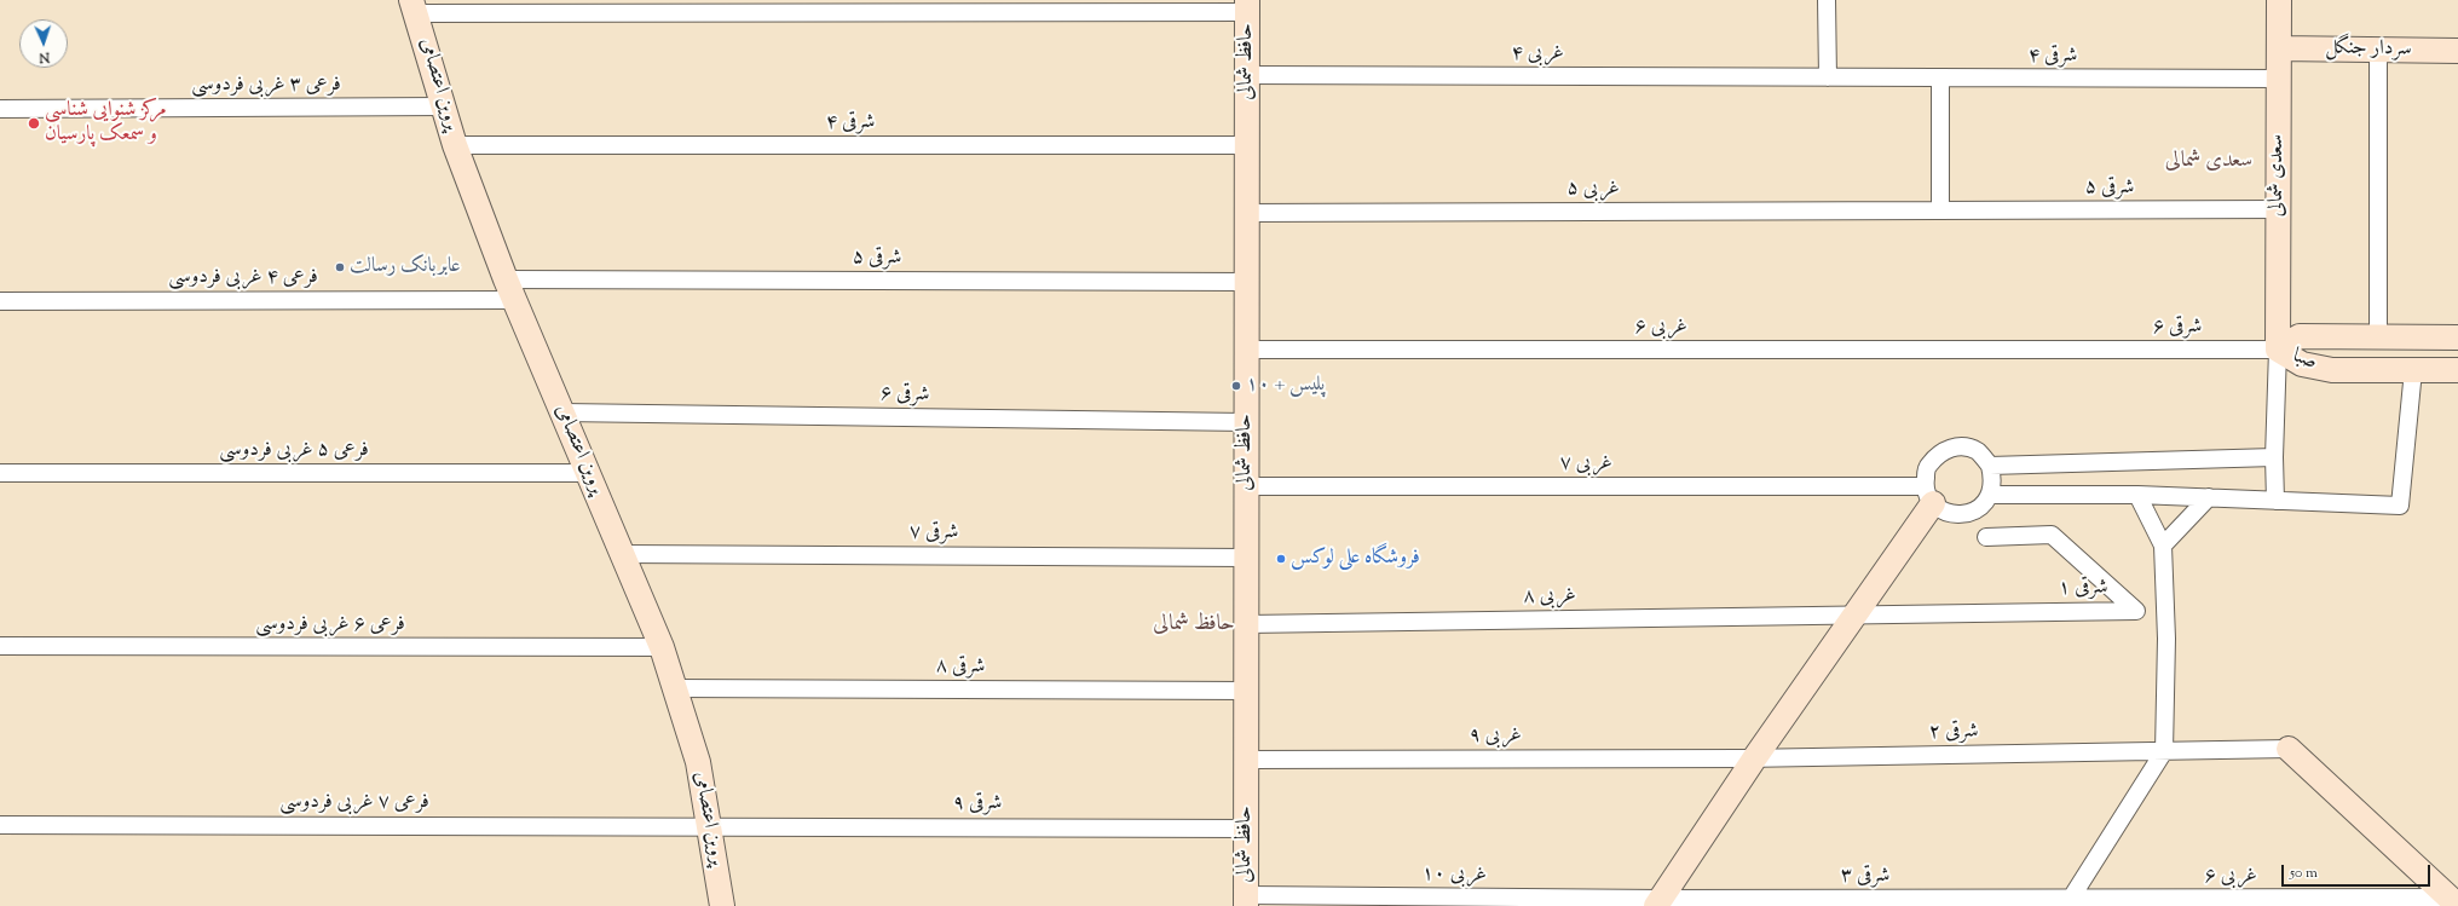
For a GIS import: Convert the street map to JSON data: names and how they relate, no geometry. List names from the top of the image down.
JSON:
{
  "streets": {
    "main road": [
      "سردار جنگل",
      "حافظ شمالی",
      "پروین اعتصامی",
      "سعدی شمالی",
      "صبا"
    ],
    "street": [
      "۴ غربی",
      "۴ شرقی",
      "فرعی ۳ غربی فردوسی",
      "۵ شرقی",
      "۵ غربی",
      "فرعی ۴ غربی فردوسی",
      "۶ غربی",
      "۶ شرقی",
      "فرعی ۵ غربی فردوسی",
      "۷ غربی",
      "۷ شرقی",
      "۱ شرقی",
      "۸ غربی",
      "فرعی ۶ غربی فردوسی",
      "۸ شرقی",
      "۲ شرقی",
      "۹ غربی",
      "فرعی ۷ غربی فردوسی",
      "شرقی ۹",
      "۱۰ غربی",
      "۳ شرقی"
    ]
  },
  "crossings": [
    ["سردار جنگل", "سعدی شمالی"],
    ["۴ غربی", "۴ شرقی"],
    ["۴ غربی", "حافظ شمالی"],
    ["۴ شرقی", "حافظ شمالی"],
    ["۴ شرقی", "پروین اعتصامی"],
    ["۴ شرقی", "سعدی شمالی"],
    ["حافظ شمالی", "۵ شرقی"],
    ["حافظ شمالی", "۵ غربی"],
    ["حافظ شمالی", "۶ غربی"],
    ["حافظ شمالی", "۶ شرقی"],
    ["حافظ شمالی", "۷ غربی"],
    ["حافظ شمالی", "۷ شرقی"],
    ["حافظ شمالی", "۸ غربی"],
    ["حافظ شمالی", "۸ شرقی"],
    ["حافظ شمالی", "۹ غربی"],
    ["حافظ شمالی", "شرقی ۹"],
    ["حافظ شمالی", "۱۰ غربی"],
    ["پروین اعتصامی", "فرعی ۳ غربی فردوسی"],
    ["پروین اعتصامی", "۵ شرقی"],
    ["پروین اعتصامی", "فرعی ۴ غربی فردوسی"],
    ["پروین اعتصامی", "۶ شرقی"],
    ["پروین اعتصامی", "فرعی ۵ غربی فردوسی"],
    ["پروین اعتصامی", "۷ شرقی"],
    ["پروین اعتصامی", "فرعی ۶ غربی فردوسی"],
    ["پروین اعتصامی", "۸ شرقی"],
    ["پروین اعتصامی", "فرعی ۷ غربی فردوسی"],
    ["پروین اعتصامی", "شرقی ۹"],
    ["سعدی شمالی", "۵ شرقی"],
    ["سعدی شمالی", "۶ شرقی"],
    ["سعدی شمالی", "صبا"],
    ["۵ شرقی", "۵ غربی"],
    ["۵ شرقی", "فرعی ۴ غربی فردوسی"],
    ["۶ غربی", "۶ شرقی"],
    ["۶ غربی", "۳ شرقی"],
    ["۶ شرقی", "صبا"],
    ["۱ شرقی", "۸ غربی"],
    ["۲ شرقی", "۹ غربی"],
    ["فرعی ۷ غربی فردوسی", "شرقی ۹"],
    ["۱۰ غربی", "۳ شرقی"]
  ],
  "districts": ["سعدی شمالی", "حافظ شمالی"],
  "places": [
    "مرکز شنوایی شناسی و سمعک پارسیان",
    "عابربانک رسالت",
    "پلیس + ۱۰",
    "فروشگاه علی لوکس"
  ],
  "scale_bar": "50 m",
  "north": "bottom"
}
